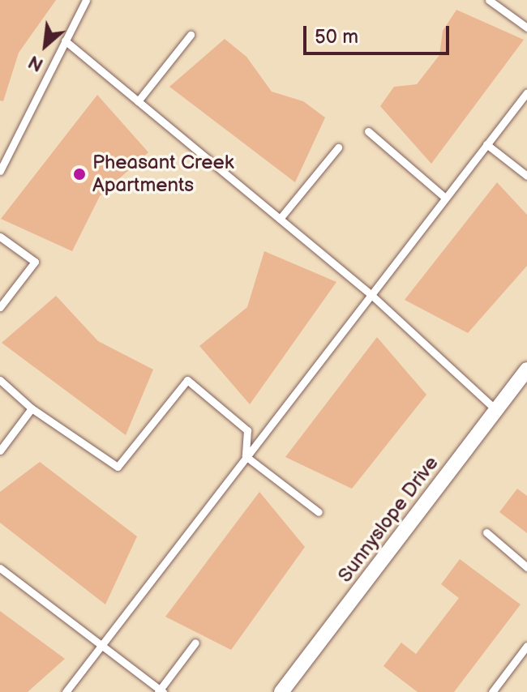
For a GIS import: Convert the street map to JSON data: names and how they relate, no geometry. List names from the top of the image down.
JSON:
{
  "streets": {
    "street": ["Sunnyslope Drive"]
  },
  "places": ["Pheasant Creek Apartments"],
  "scale_bar": "50 m",
  "north": "bottom left"
}
